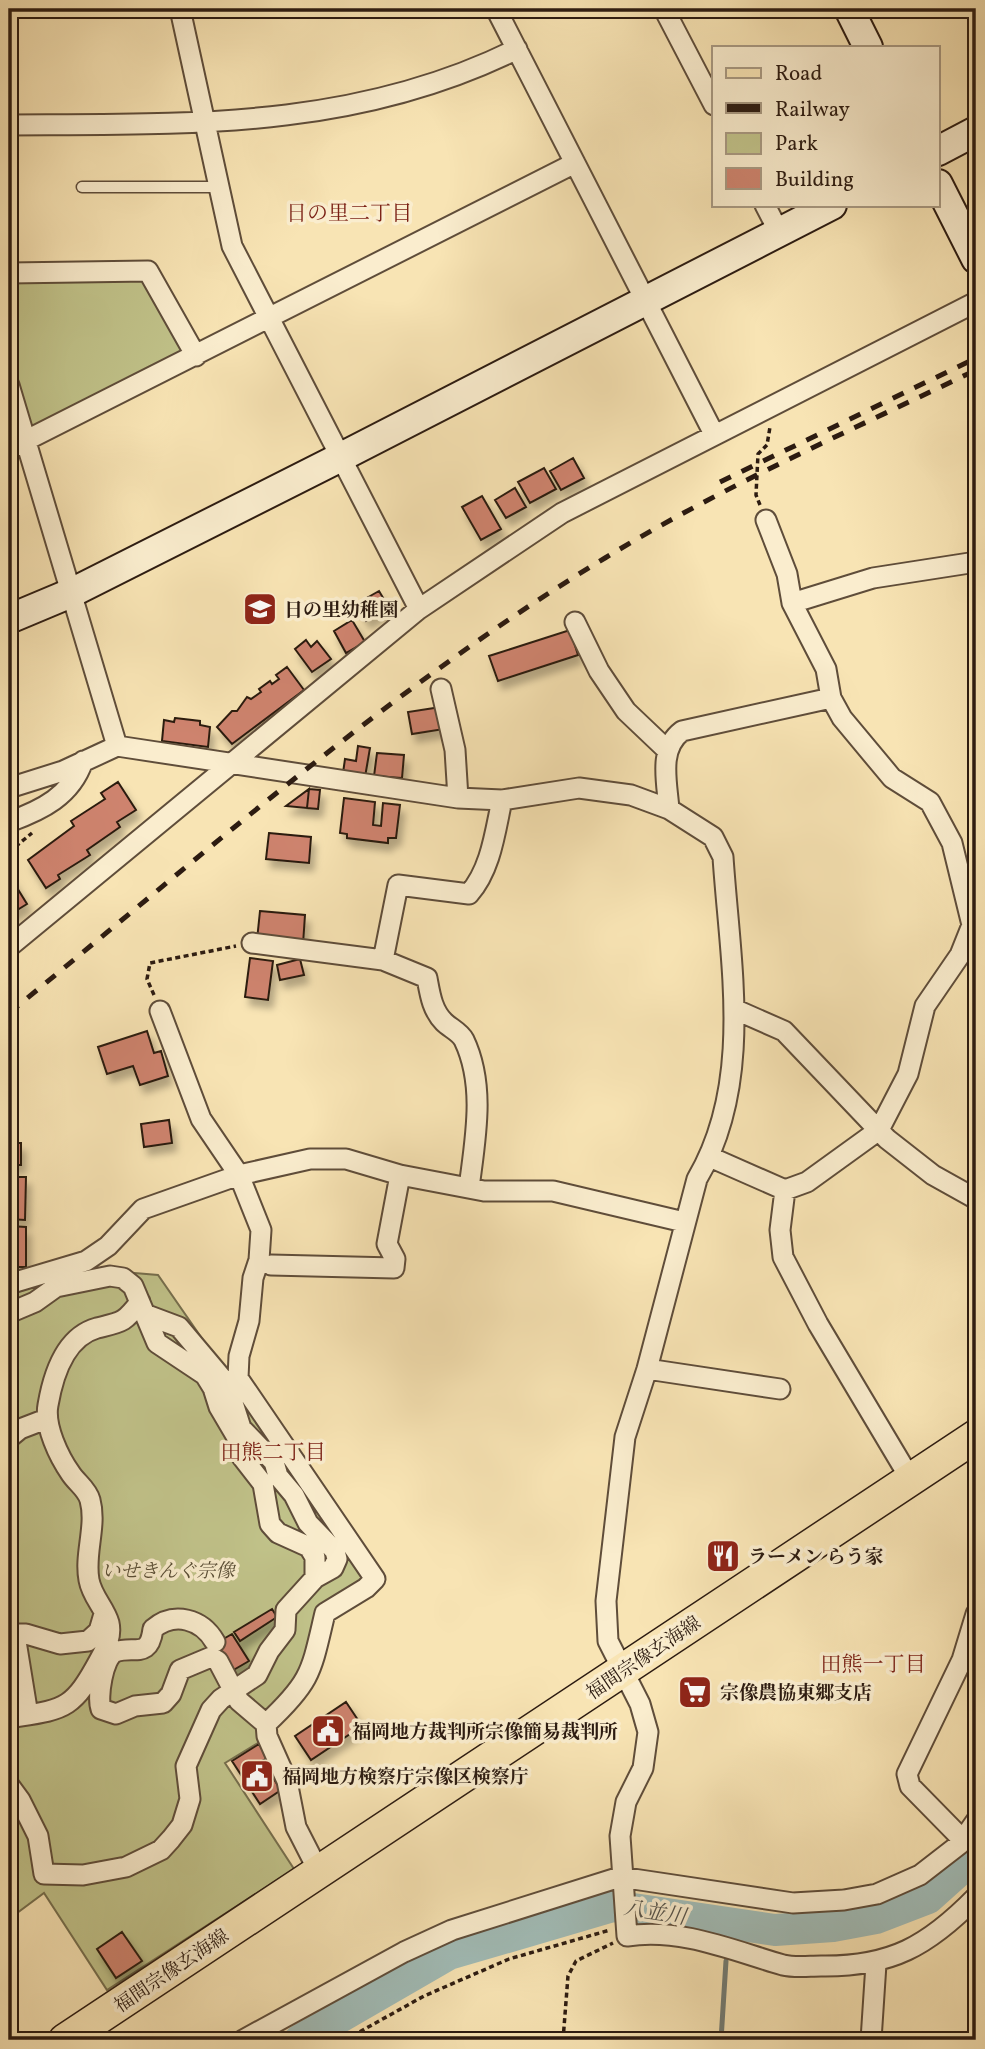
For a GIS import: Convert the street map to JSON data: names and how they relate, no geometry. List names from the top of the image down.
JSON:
{
  "streets": {
    "main road": ["福間宗像玄海線"]
  },
  "districts": ["日の里二丁目", "田熊二丁目", "田熊一丁目"],
  "water": ["八並川"],
  "parks": ["いせきんぐ宗像"],
  "places": {
    "school or university": ["日の里幼稚園"],
    "restaurant": ["ラーメン らう家"],
    "supermarket": ["宗像農協東郷支店"],
    "public building": ["福岡地方裁判所宗像簡易裁判所", "福岡地方検察庁宗像区検察庁"]
  },
  "legend": [
    "Road",
    "Railway",
    "Park",
    "Building"
  ]
}
